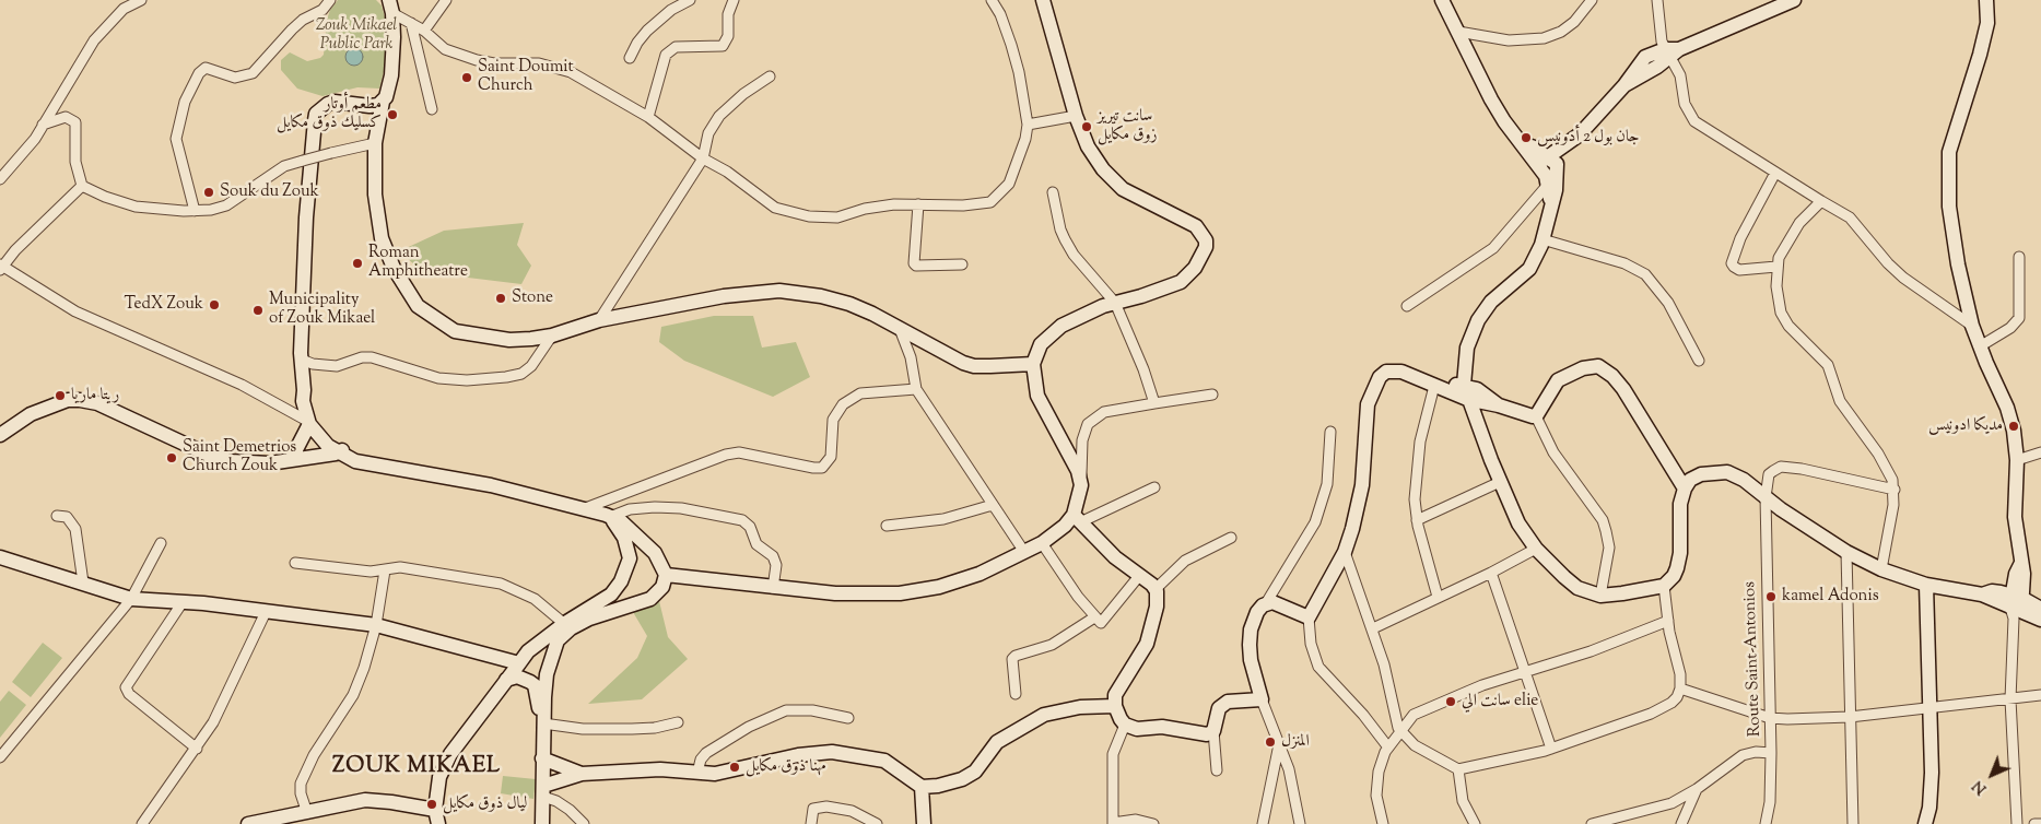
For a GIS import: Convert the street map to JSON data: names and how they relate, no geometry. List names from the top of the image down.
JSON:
{
  "streets": {
    "street": ["Route Saint-Antonios"]
  },
  "districts": ["ZOUK MIKAEL"],
  "parks": ["Zouk Mikael Public Park"],
  "places": [
    "Saint Doumit Church",
    "مطعم أوتار كسليك ذوق مكايل",
    "سانت تيريز زوق مكايل",
    "جان بول 2 أدونيس",
    "Souk du Zouk",
    "Roman Amphitheatre",
    "Stone",
    "TedX Zouk",
    "Municipality of Zouk Mikael",
    "ريتا ماريا",
    "مديكا ادونيس",
    "Saint Demetrios Church Zouk",
    "kamel Adonis",
    "سانت الي elie",
    "المنزل",
    "مهنا ذوق مكايل",
    "ليال ذوق مكايل"
  ],
  "north": "bottom left"
}
